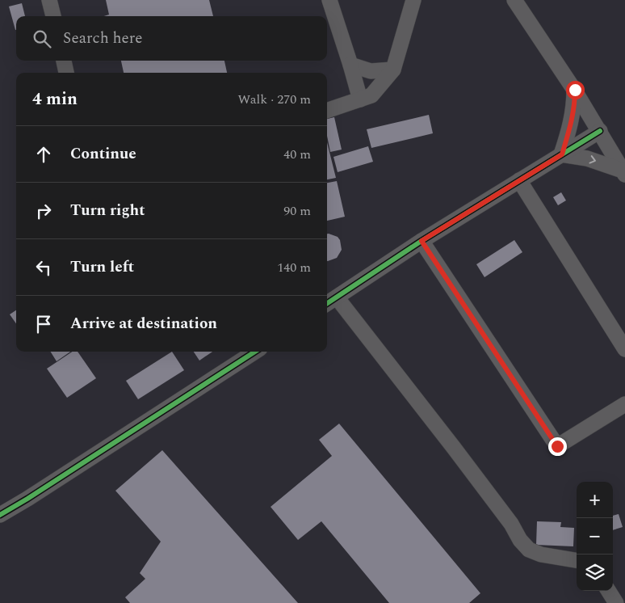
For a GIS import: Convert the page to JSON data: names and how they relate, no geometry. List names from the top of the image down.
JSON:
{
  "page": {
    "search": "Search here",
    "heading": ["4 min", "Walk · 270 m"],
    "list": [
      ["Continue", "40 m"],
      ["Turn right", "90 m"],
      ["Turn left", "140 m"],
      "Arrive at destination"
    ],
    "map_buttons": ["+", "−"]
  }
}
